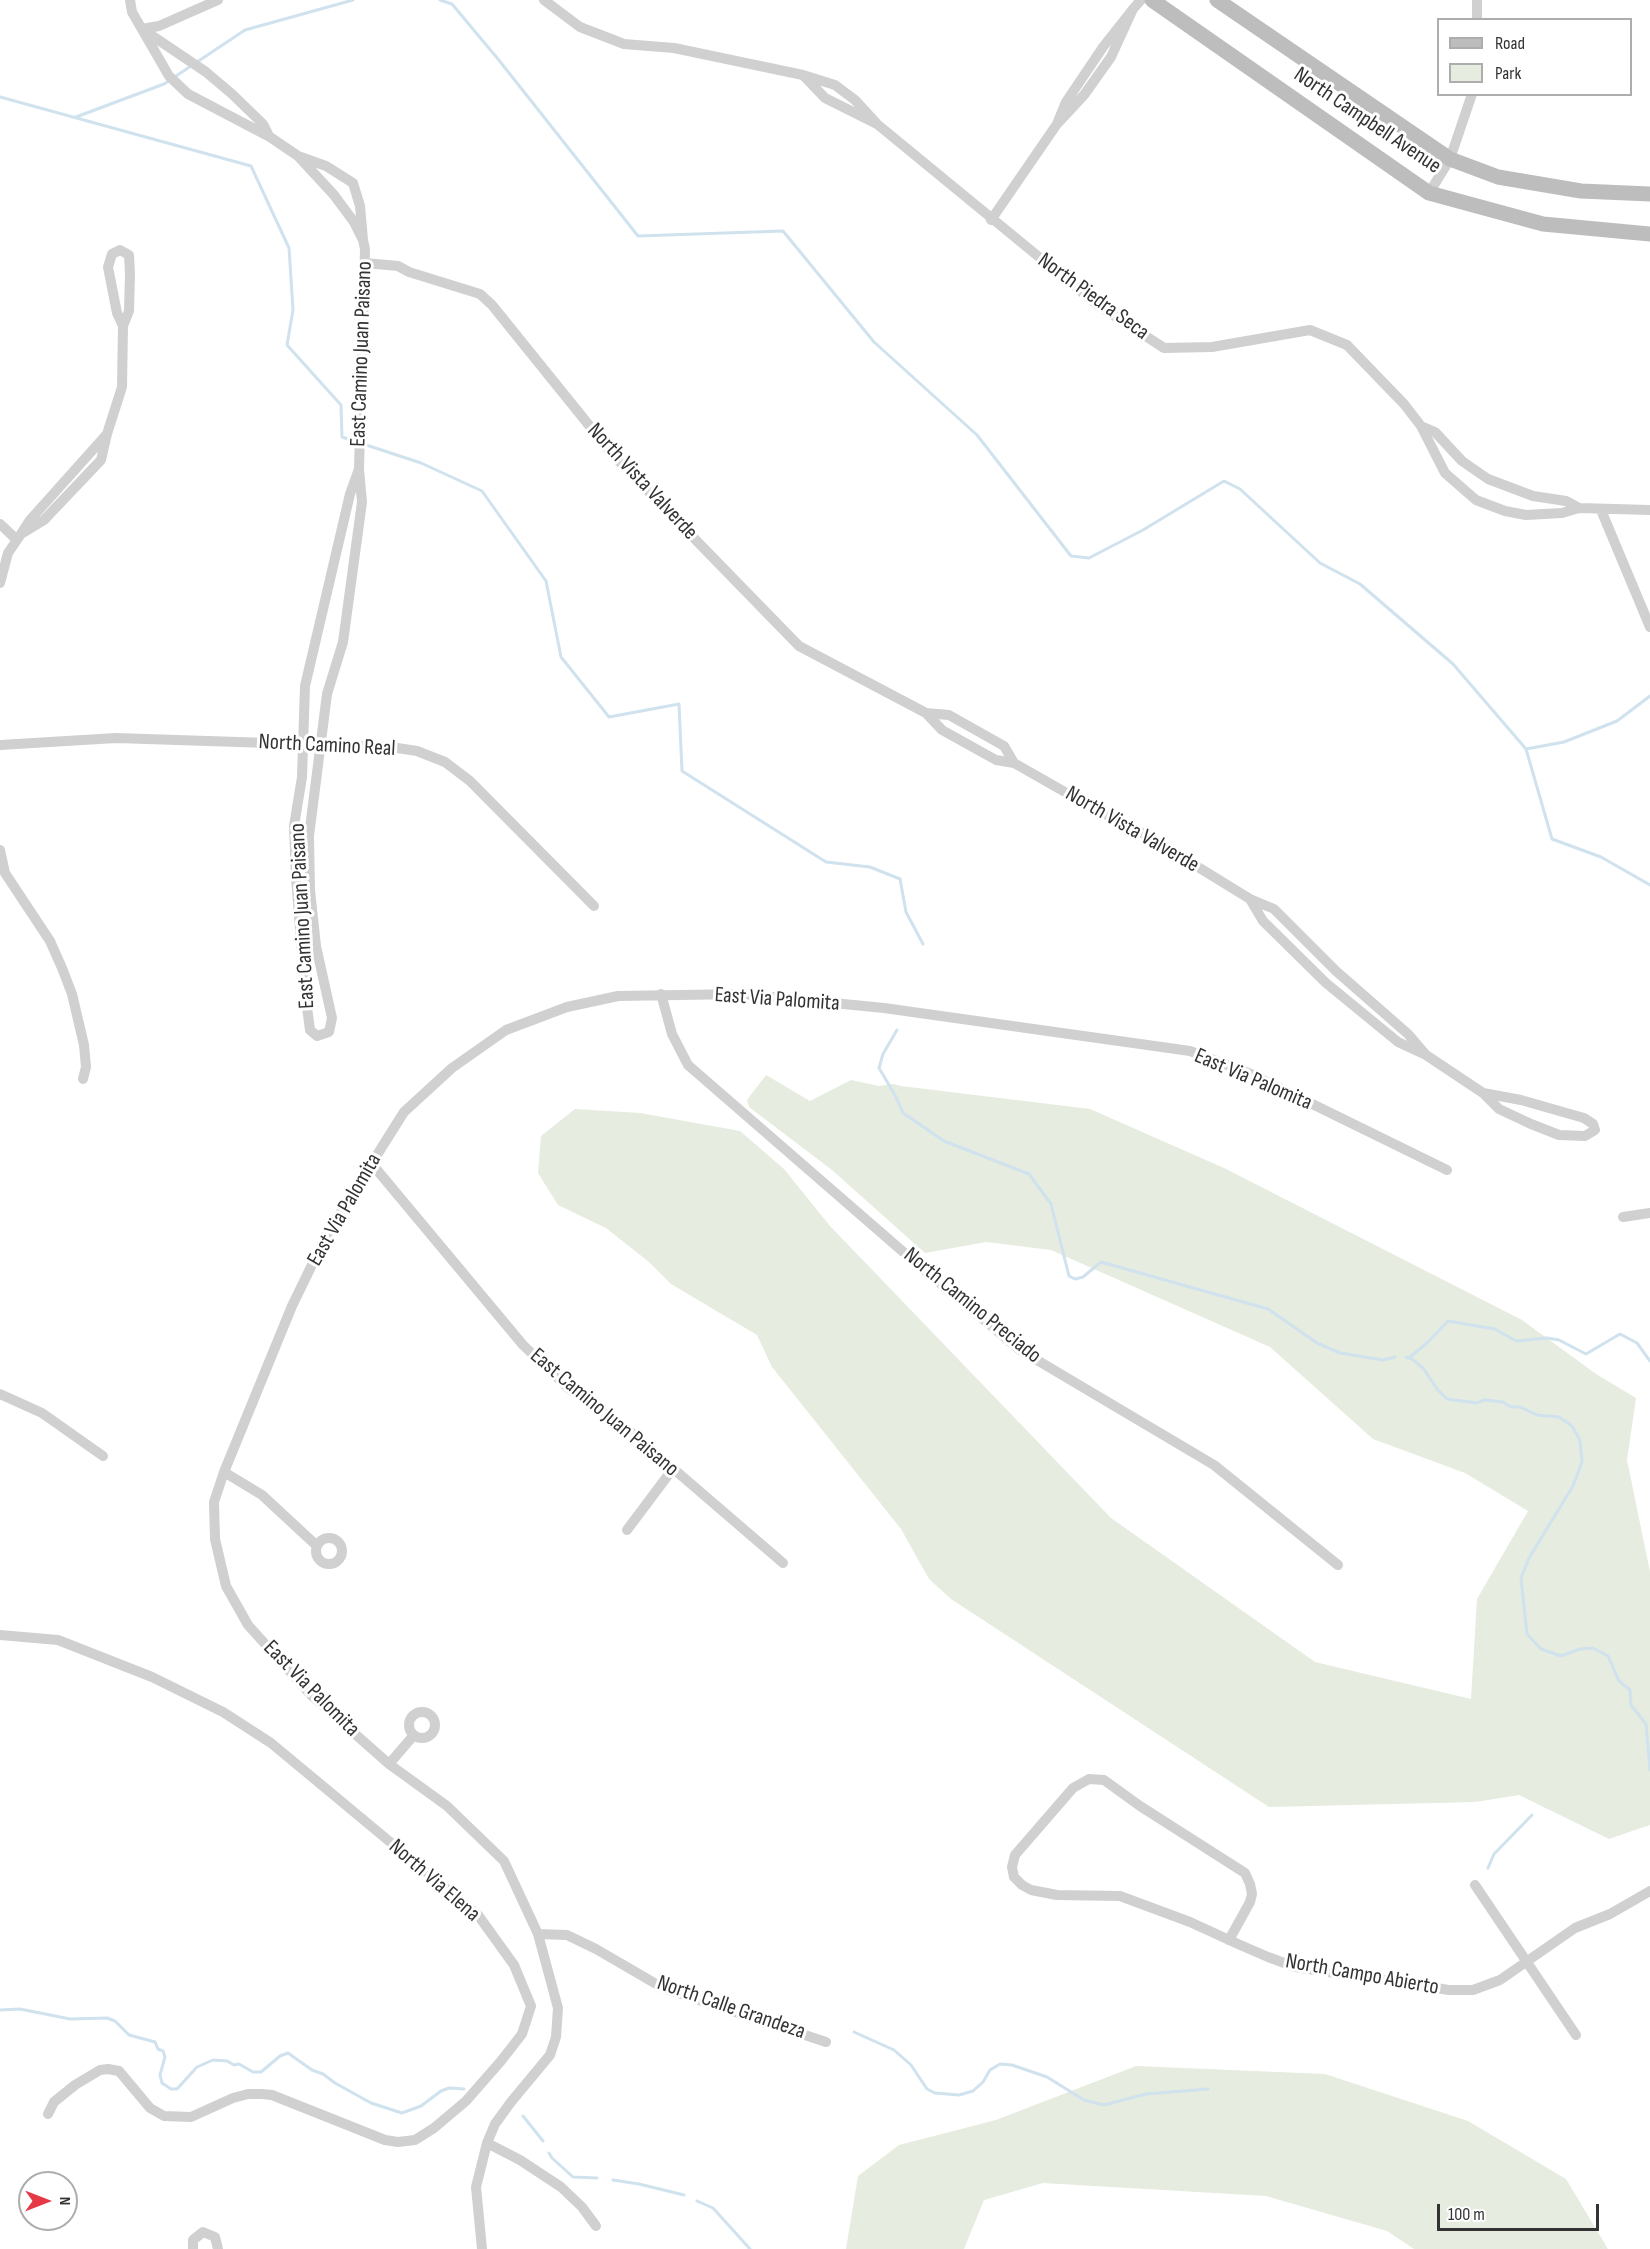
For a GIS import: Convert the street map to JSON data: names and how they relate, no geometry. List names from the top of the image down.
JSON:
{
  "streets": {
    "main road": ["North Campbell Avenue"],
    "street": [
      "North Piedra Seca",
      "East Camino Juan Paisano",
      "North Vista Valverde",
      "North Camino Real",
      "East Via Palomita",
      "North Camino Preciado",
      "North Via Elena",
      "North Campo Abierto",
      "North Calle Grandeza"
    ]
  },
  "crossings": [
    ["East Camino Juan Paisano", "North Vista Valverde"],
    ["East Camino Juan Paisano", "North Camino Real"],
    ["East Camino Juan Paisano", "East Via Palomita"],
    ["East Via Palomita", "North Camino Preciado"],
    ["East Via Palomita", "North Calle Grandeza"]
  ],
  "legend": ["Road", "Park"],
  "scale_bar": "100 m",
  "north": "right"
}
